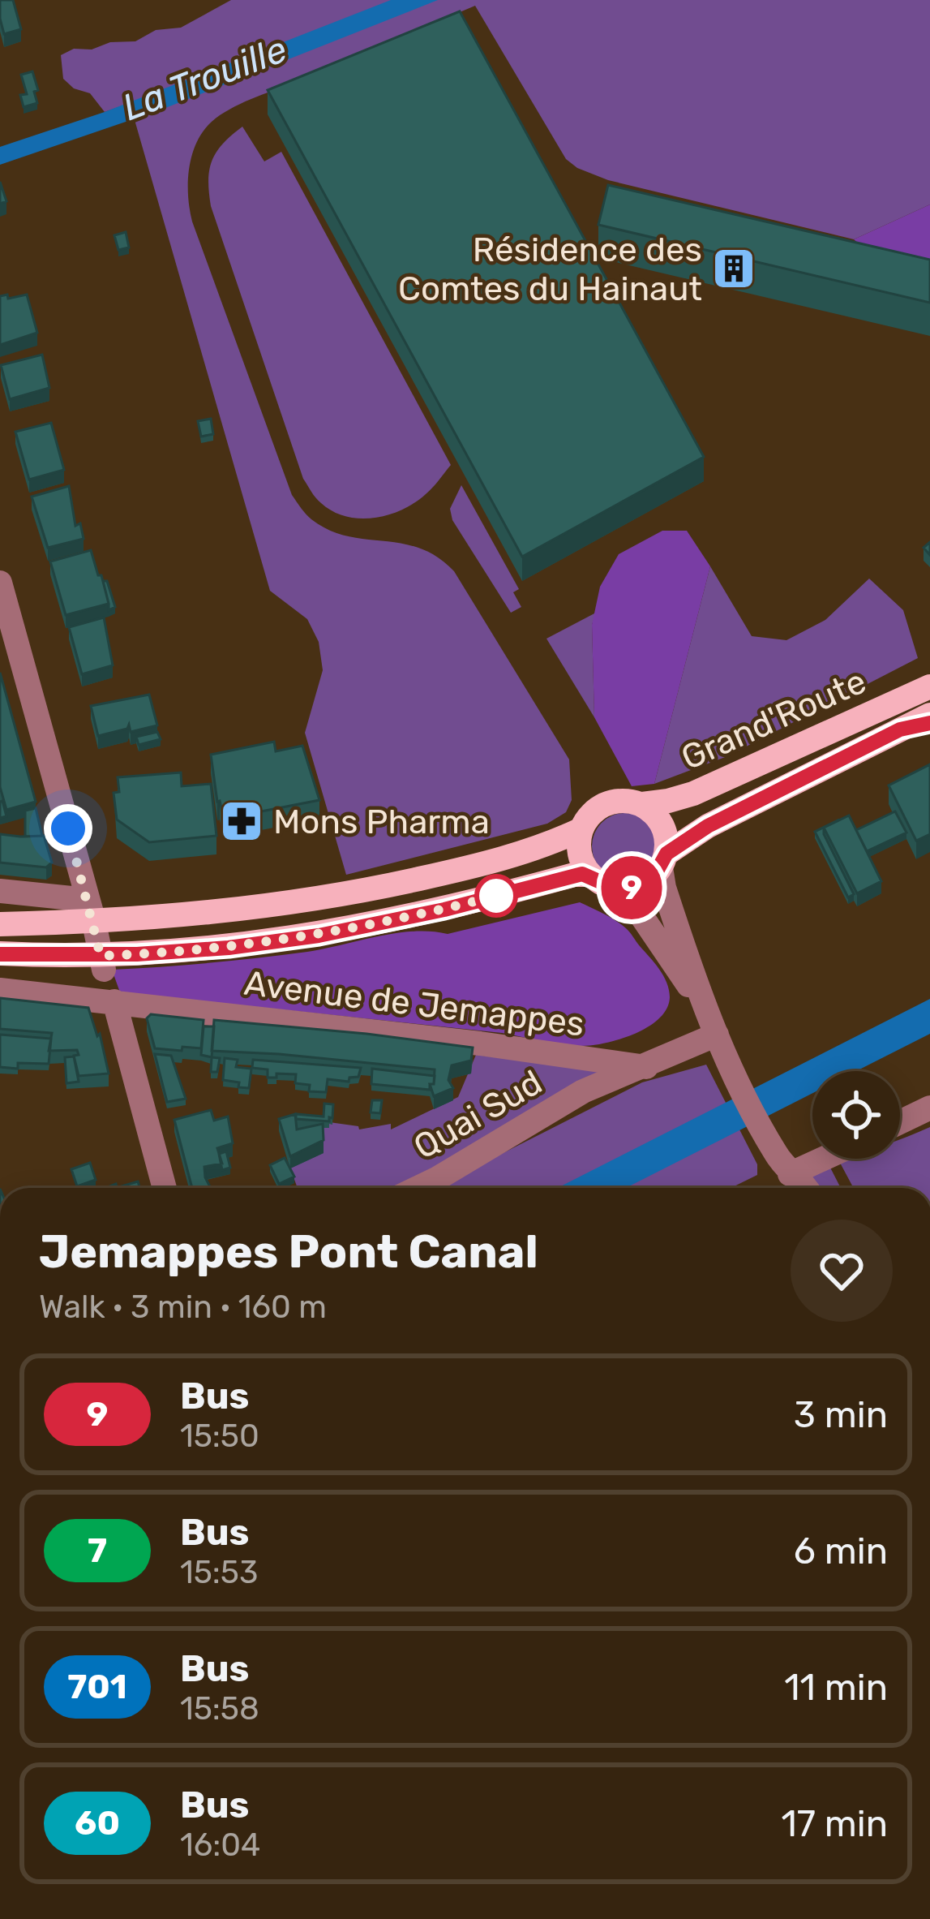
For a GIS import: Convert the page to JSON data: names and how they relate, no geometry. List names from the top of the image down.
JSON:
{
  "streets": {
    "main road": ["Grand'Route", "Avenue de Jemappes"],
    "street": ["Quai Sud"]
  },
  "crossings": [
    ["Grand'Route", "Avenue de Jemappes"],
    ["Avenue de Jemappes", "Quai Sud"]
  ],
  "water": ["La Trouille"],
  "places": {
    "building": ["Résidence des Comtes du Hainaut"],
    "pharmacy": ["Mons Pharma"]
  },
  "lines": ["bus line 9"],
  "page": {
    "on_map": "9",
    "heading": ["Jemappes Pont Canal", "Walk · 3 min · 160 m"],
    "list": [
      {
        "mark": "9",
        "name": "Bus",
        "note": "15:50",
        "value": "3 min"
      },
      {
        "mark": "7",
        "name": "Bus",
        "note": "15:53",
        "value": "6 min"
      },
      {
        "mark": "701",
        "name": "Bus",
        "note": "15:58",
        "value": "11 min"
      },
      {
        "mark": "60",
        "name": "Bus",
        "note": "16:04",
        "value": "17 min"
      }
    ]
  }
}
